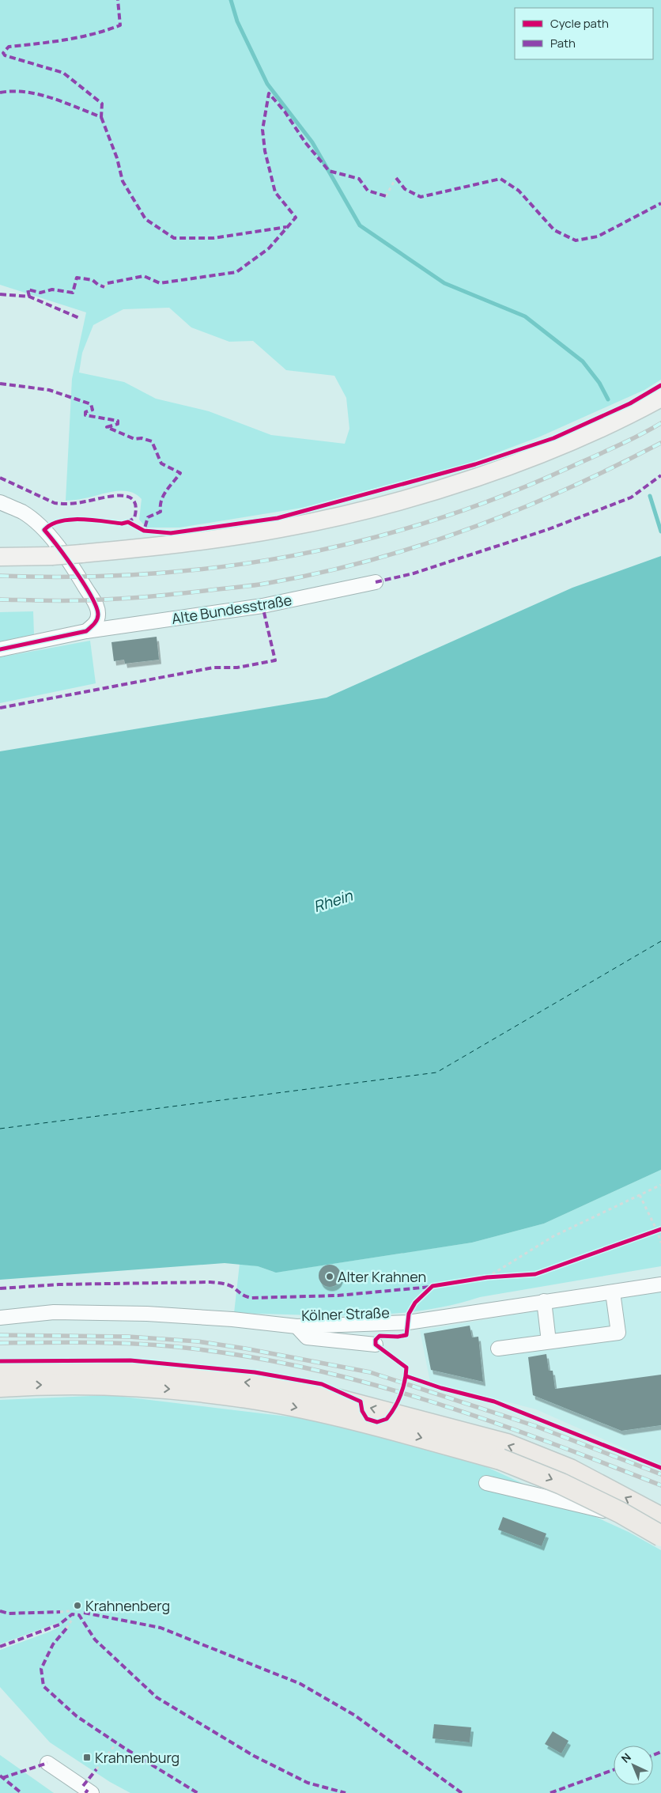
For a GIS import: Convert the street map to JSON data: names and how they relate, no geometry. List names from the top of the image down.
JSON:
{
  "streets": {
    "street": ["Alte Bundesstraße", "Kölner Straße"]
  },
  "water": ["Rhein"],
  "places": {
    "other": ["Alter Krahnen", "Krahnenberg"],
    "transit": ["Krahnenburg"]
  },
  "legend": ["Cycle path", "Path"],
  "north": "top left"
}
